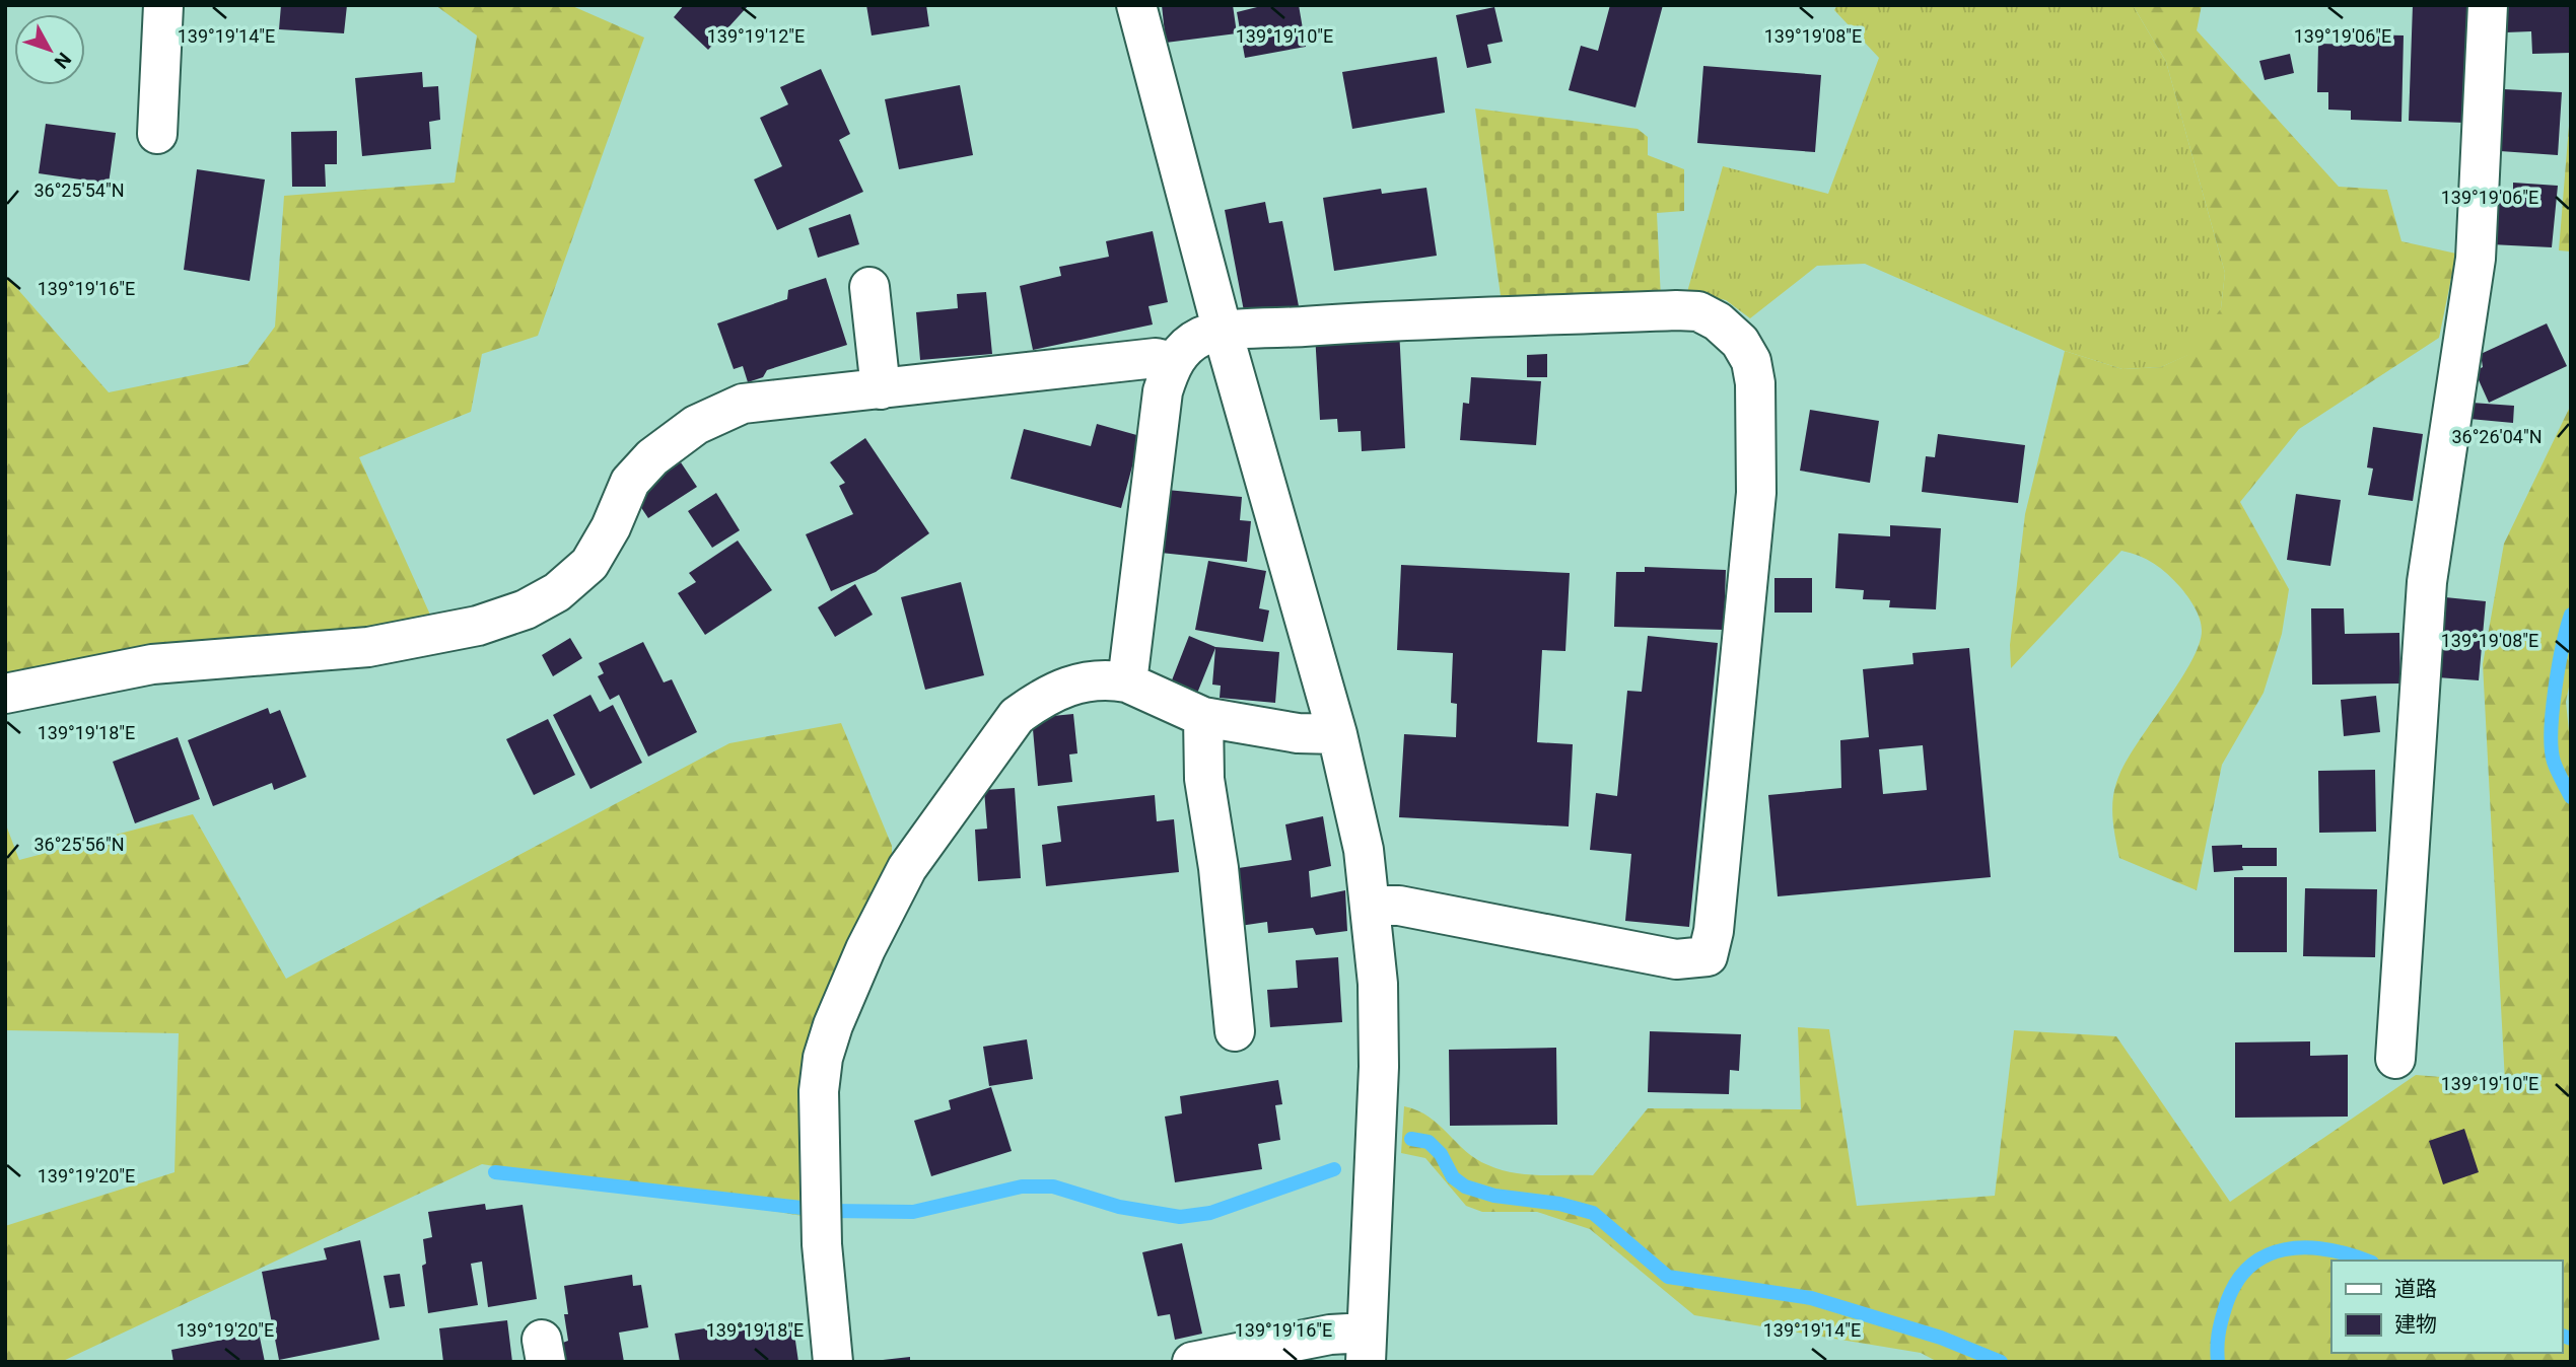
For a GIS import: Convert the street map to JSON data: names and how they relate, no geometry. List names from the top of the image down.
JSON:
{
  "legend": ["道路", "建物"],
  "north": "bottom right",
  "coordinates": [
    "139°19'06\"E",
    "139°19'14\"E",
    "139°19'12\"E",
    "139°19'10\"E",
    "139°19'08\"E",
    "36°25'54\"N",
    "139°19'16\"E",
    "36°26'04\"N",
    "139°19'18\"E",
    "36°25'56\"N",
    "139°19'20\"E"
  ]
}
